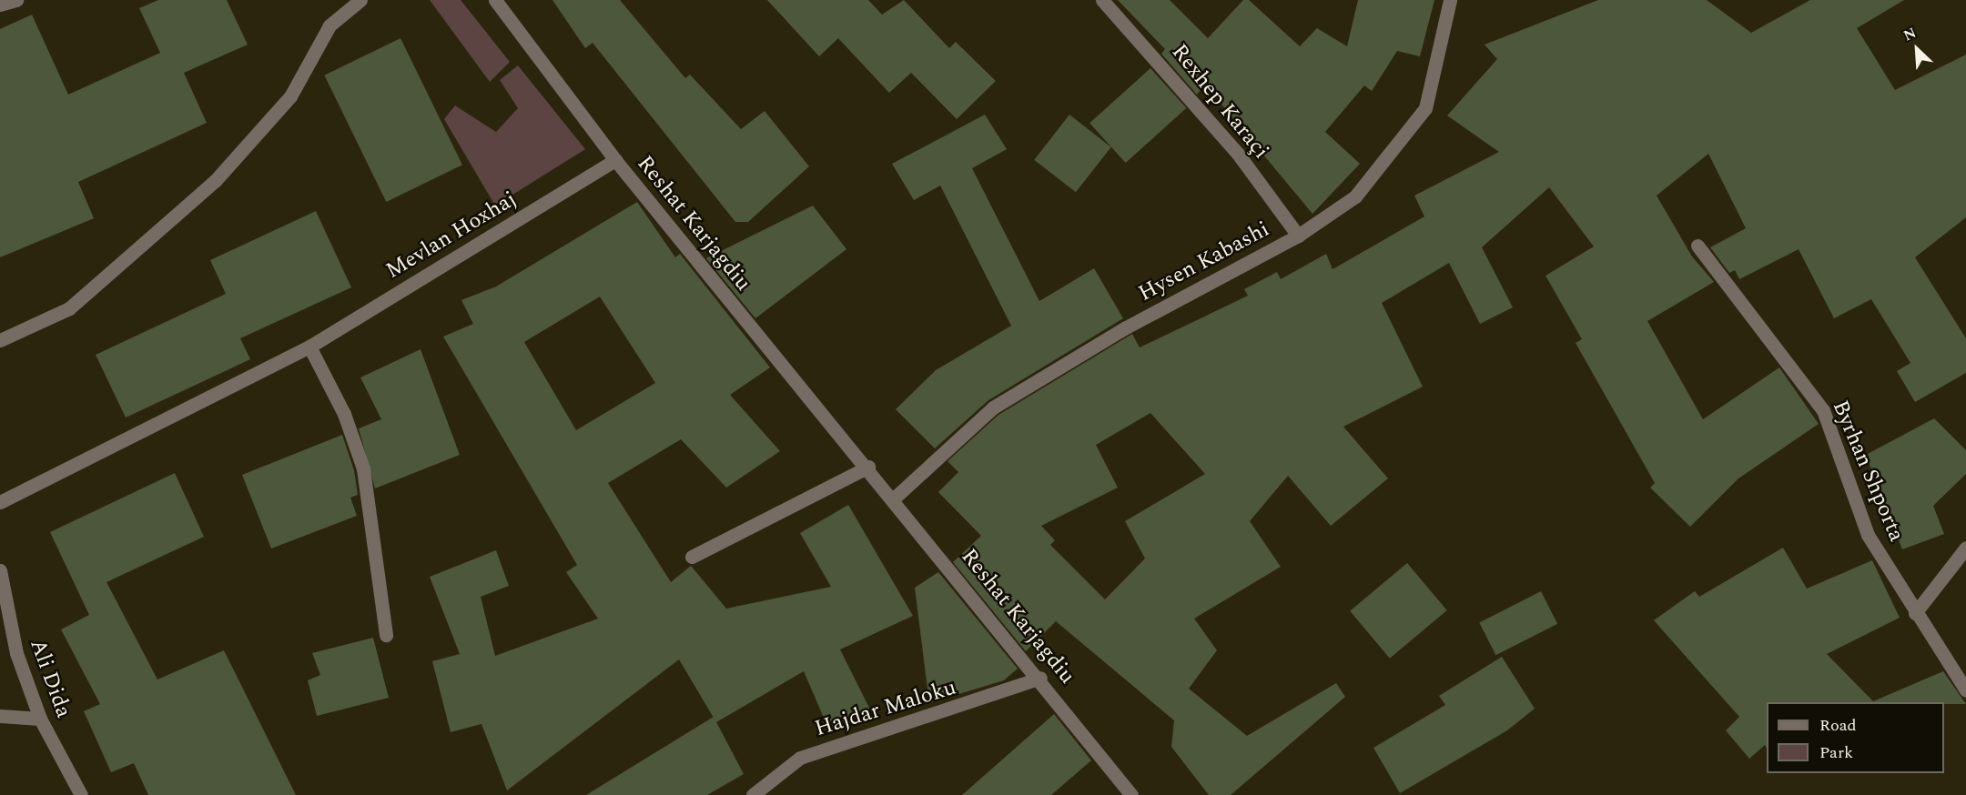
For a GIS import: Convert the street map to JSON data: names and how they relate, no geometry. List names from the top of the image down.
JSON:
{
  "streets": {
    "street": [
      "Rexhep Karaçi",
      "Reshat Karjagdiu",
      "Mevlan Hoxhaj",
      "Hysen Kabashi",
      "Byrhan Shporta",
      "Ali Dida",
      "Hajdar Maloku"
    ]
  },
  "crossings": [
    ["Rexhep Karaçi", "Hysen Kabashi"],
    ["Reshat Karjagdiu", "Mevlan Hoxhaj"],
    ["Reshat Karjagdiu", "Hysen Kabashi"],
    ["Reshat Karjagdiu", "Hajdar Maloku"]
  ],
  "legend": ["Road", "Park"],
  "north": "top left"
}
